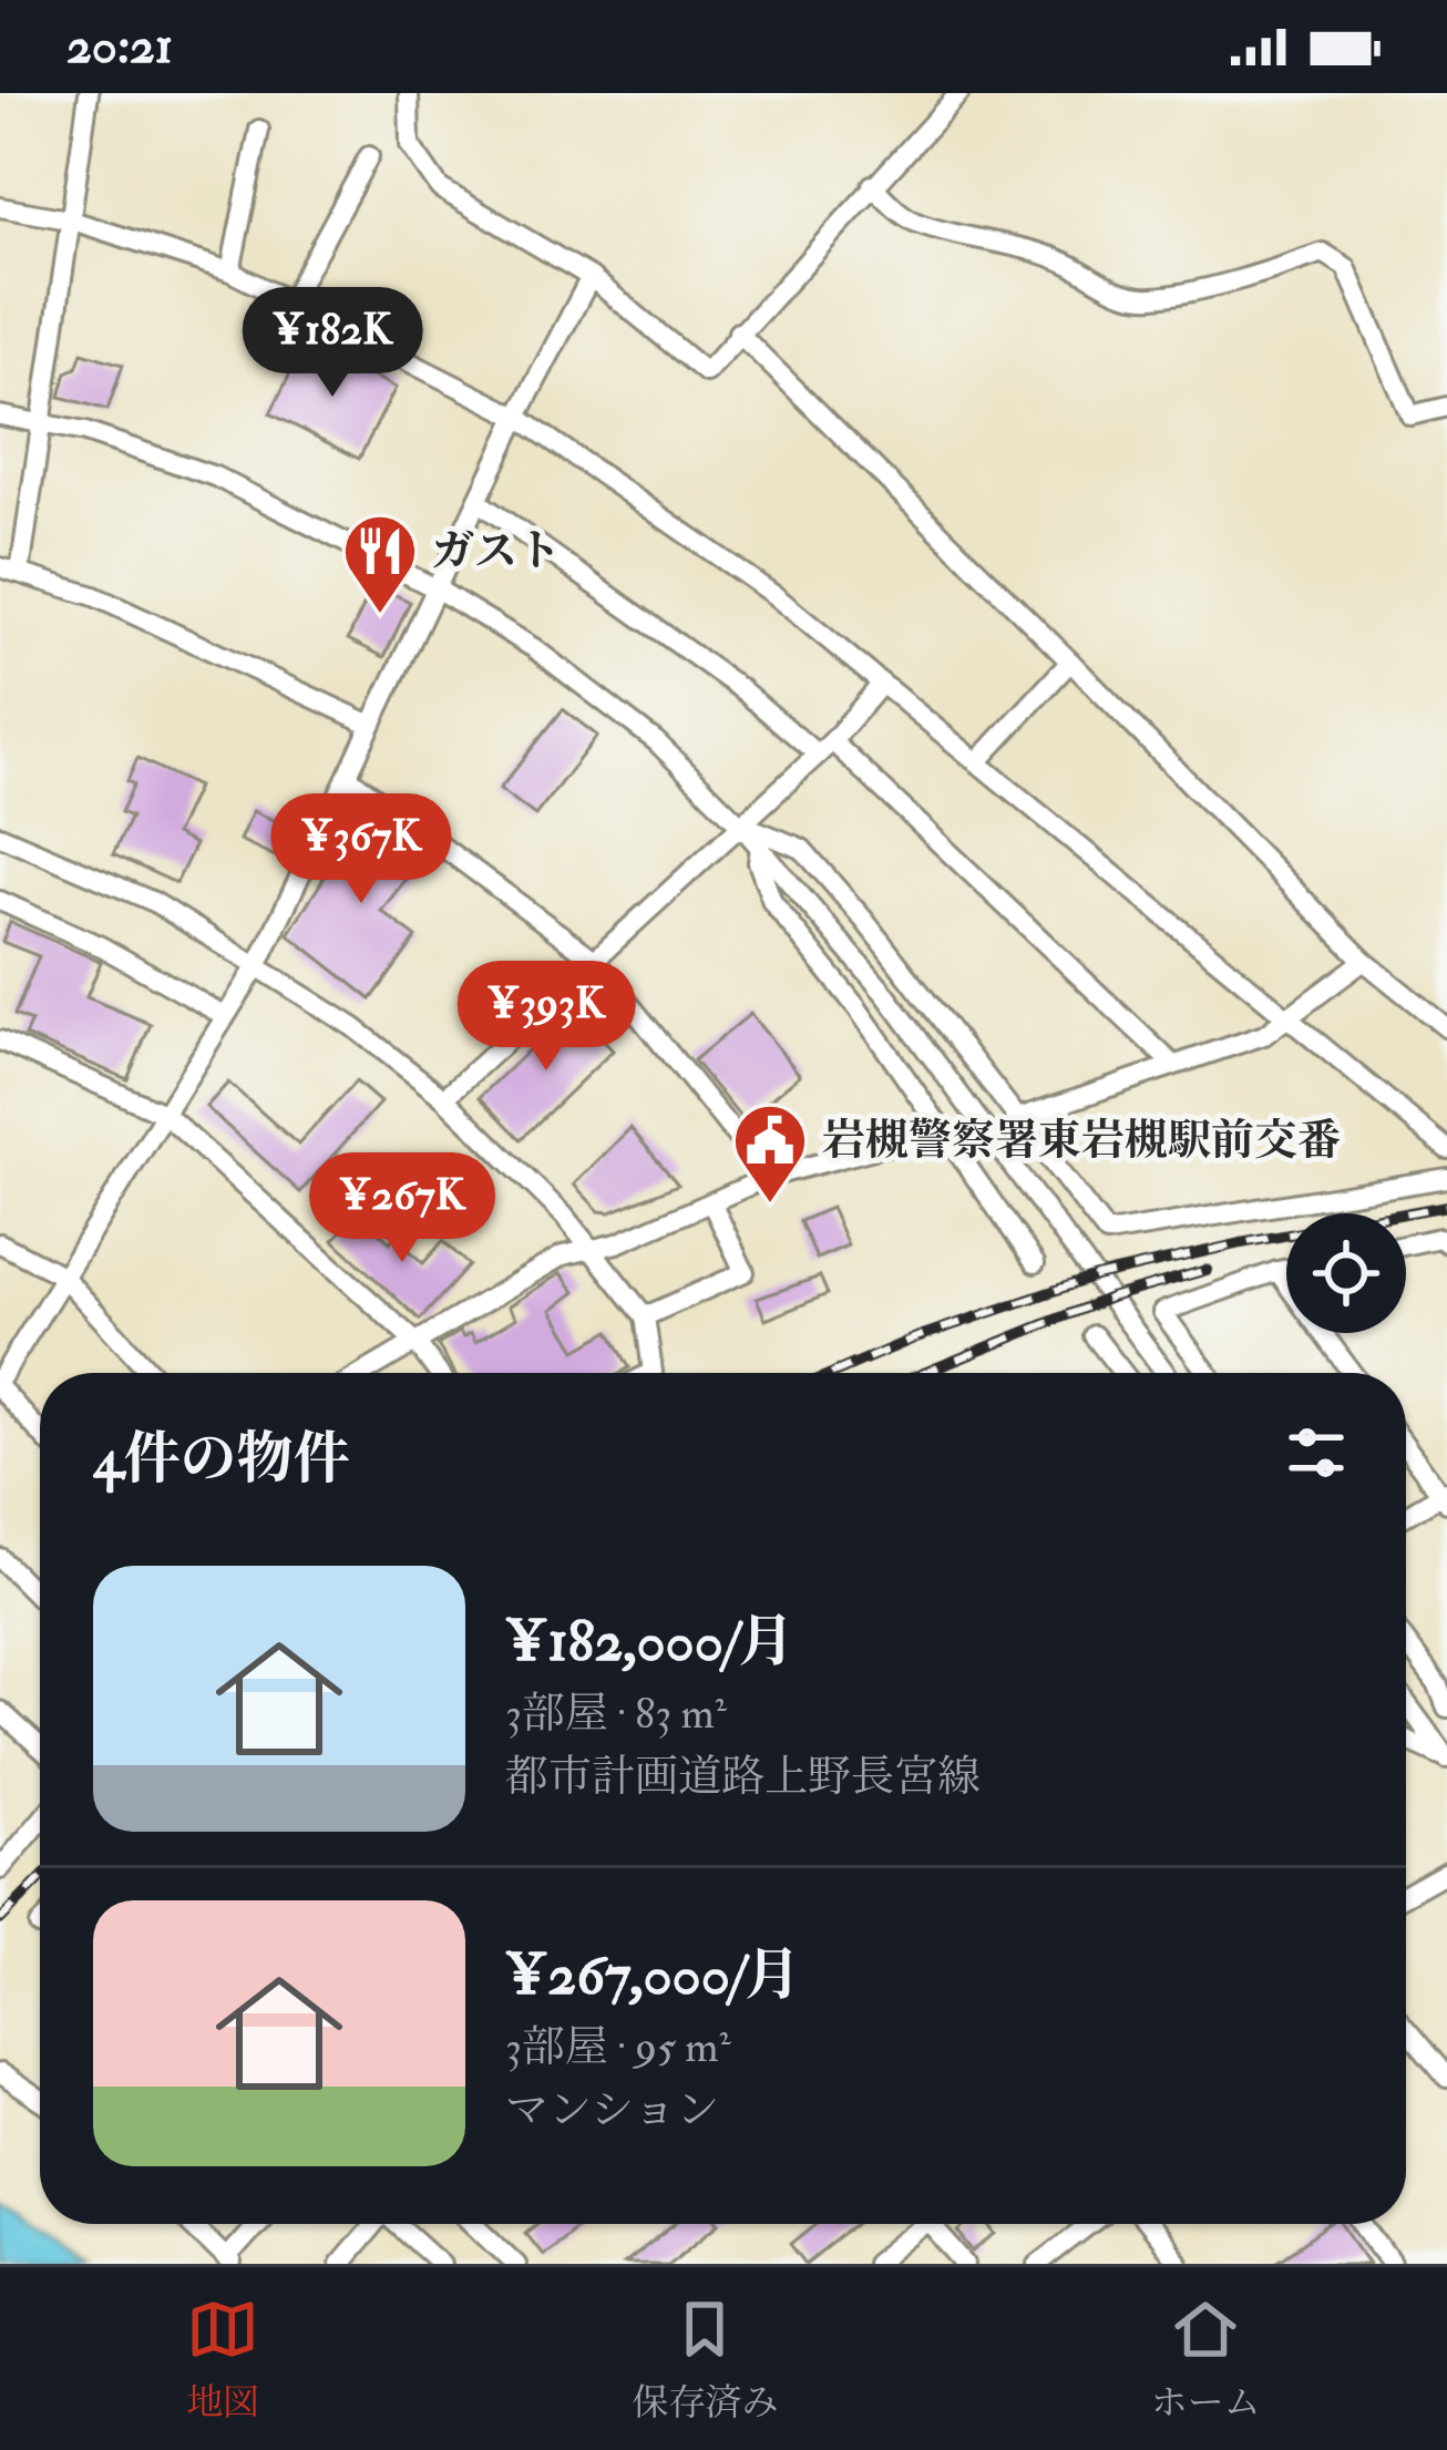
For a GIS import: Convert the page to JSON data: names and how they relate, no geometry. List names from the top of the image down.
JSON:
{
  "places": {
    "restaurant": ["ガスト"],
    "public building": ["岩槻警察署東岩槻駅前交番"]
  },
  "page": {
    "status": "20:21",
    "price": [
      "¥182K",
      "¥367K",
      "¥393K",
      "¥267K"
    ],
    "heading": "4件の物件",
    "list": [
      {
        "name": "¥182,000/月",
        "note": "3部屋 · 83 m² · 都市計画道路上野長宮線"
      },
      {
        "name": "¥267,000/月",
        "note": "3部屋 · 95 m² · マンション"
      }
    ],
    "tabs": ["地図", "保存済み", "ホーム"]
  }
}
